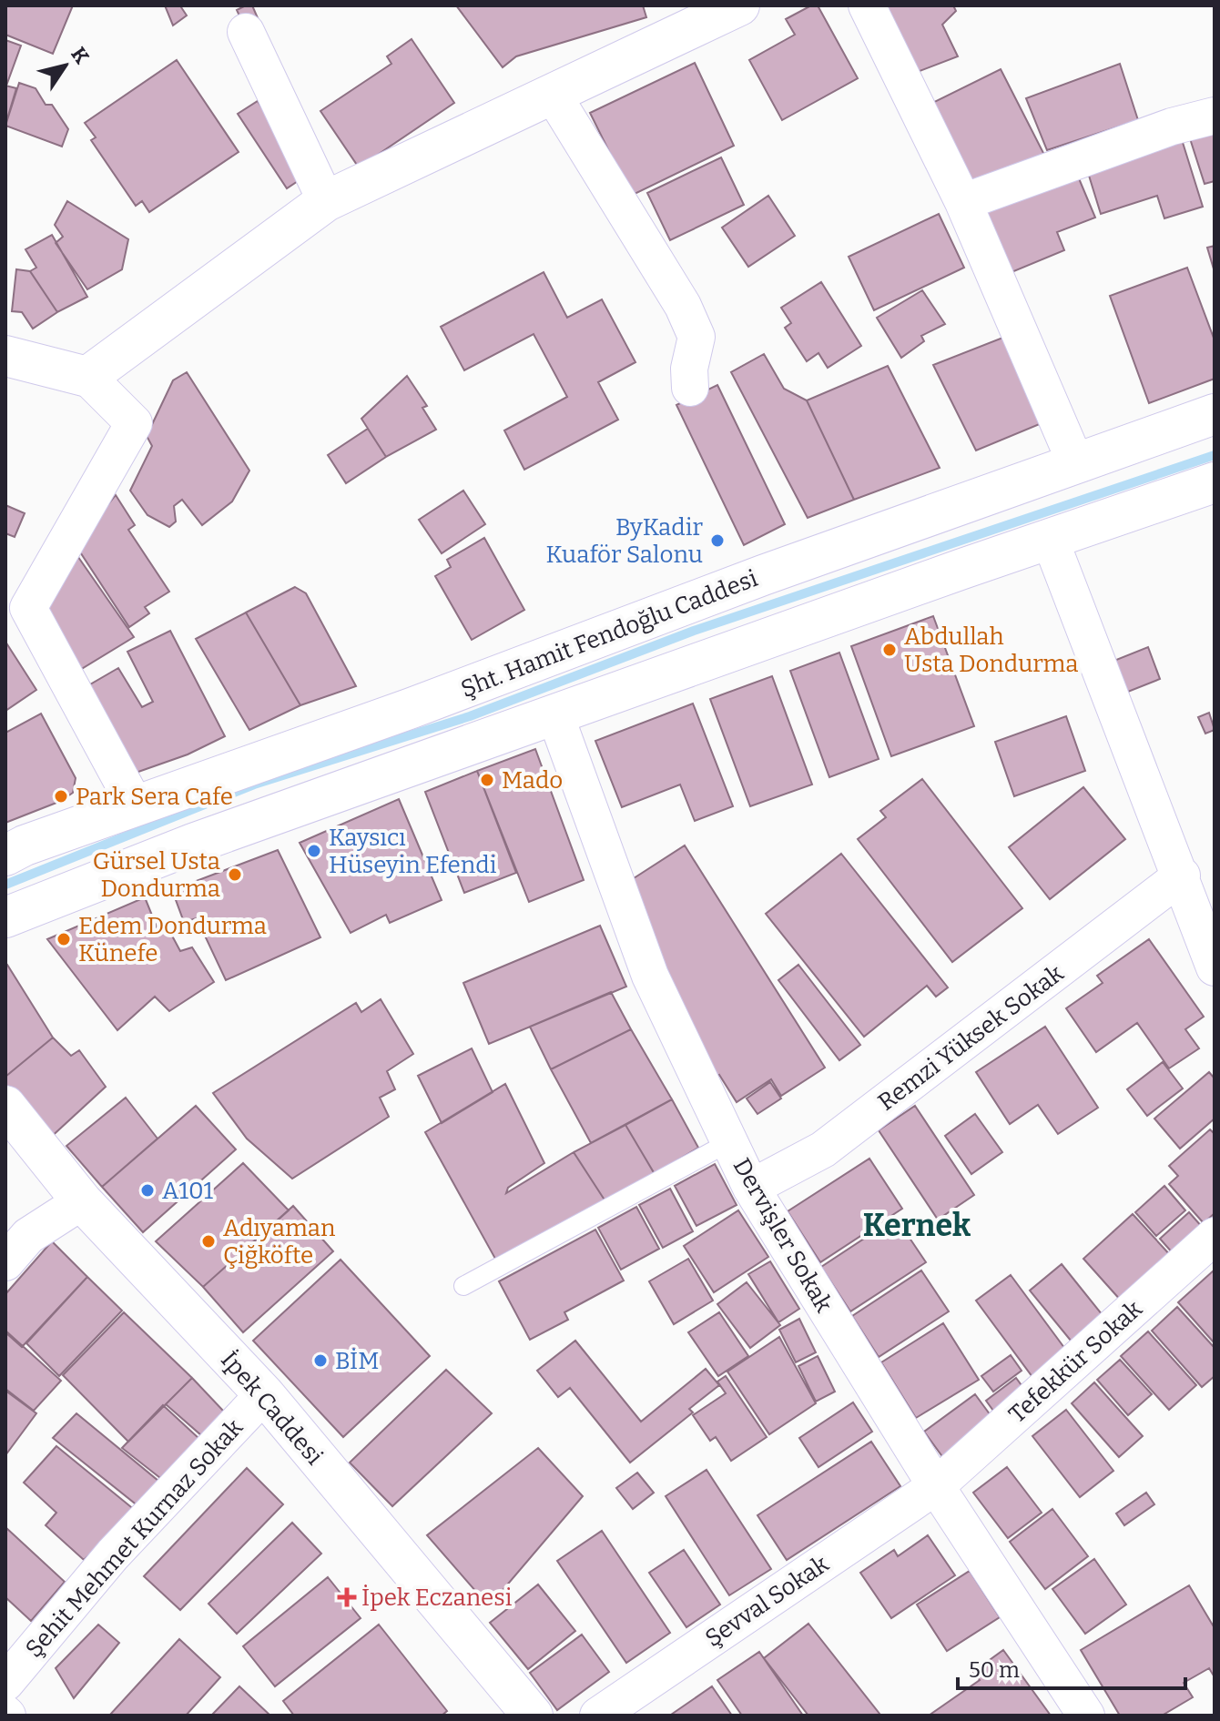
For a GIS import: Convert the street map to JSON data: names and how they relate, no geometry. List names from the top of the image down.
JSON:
{
  "streets": {
    "main road": ["Şht. Hamit Fendoğlu Caddesi", "İpek Caddesi"],
    "street": [
      "Remzi Yüksek Sokak",
      "Dervişler Sokak",
      "Tefekkür Sokak",
      "Şehit Mehmet Kurnaz Sokak",
      "Şevval Sokak"
    ]
  },
  "crossings": [
    ["Remzi Yüksek Sokak", "Dervişler Sokak"],
    ["Dervişler Sokak", "Tefekkür Sokak"],
    ["Dervişler Sokak", "Şevval Sokak"],
    ["Tefekkür Sokak", "Şevval Sokak"],
    ["İpek Caddesi", "Şehit Mehmet Kurnaz Sokak"]
  ],
  "districts": ["Kernek"],
  "places": {
    "other": [
      "ByKadir Kuaför Salonu",
      "Abdullah Usta Dondurma",
      "Mado",
      "Park Sera Cafe",
      "Kaysıcı Hüseyin Efendi",
      "Gürsel Usta Dondurma",
      "Edem Dondurma Künefe",
      "A101",
      "Adıyaman Çiğköfte",
      "BİM"
    ],
    "health": ["İpek Eczanesi"]
  },
  "scale_bar": "50 m",
  "north": "top right"
}
